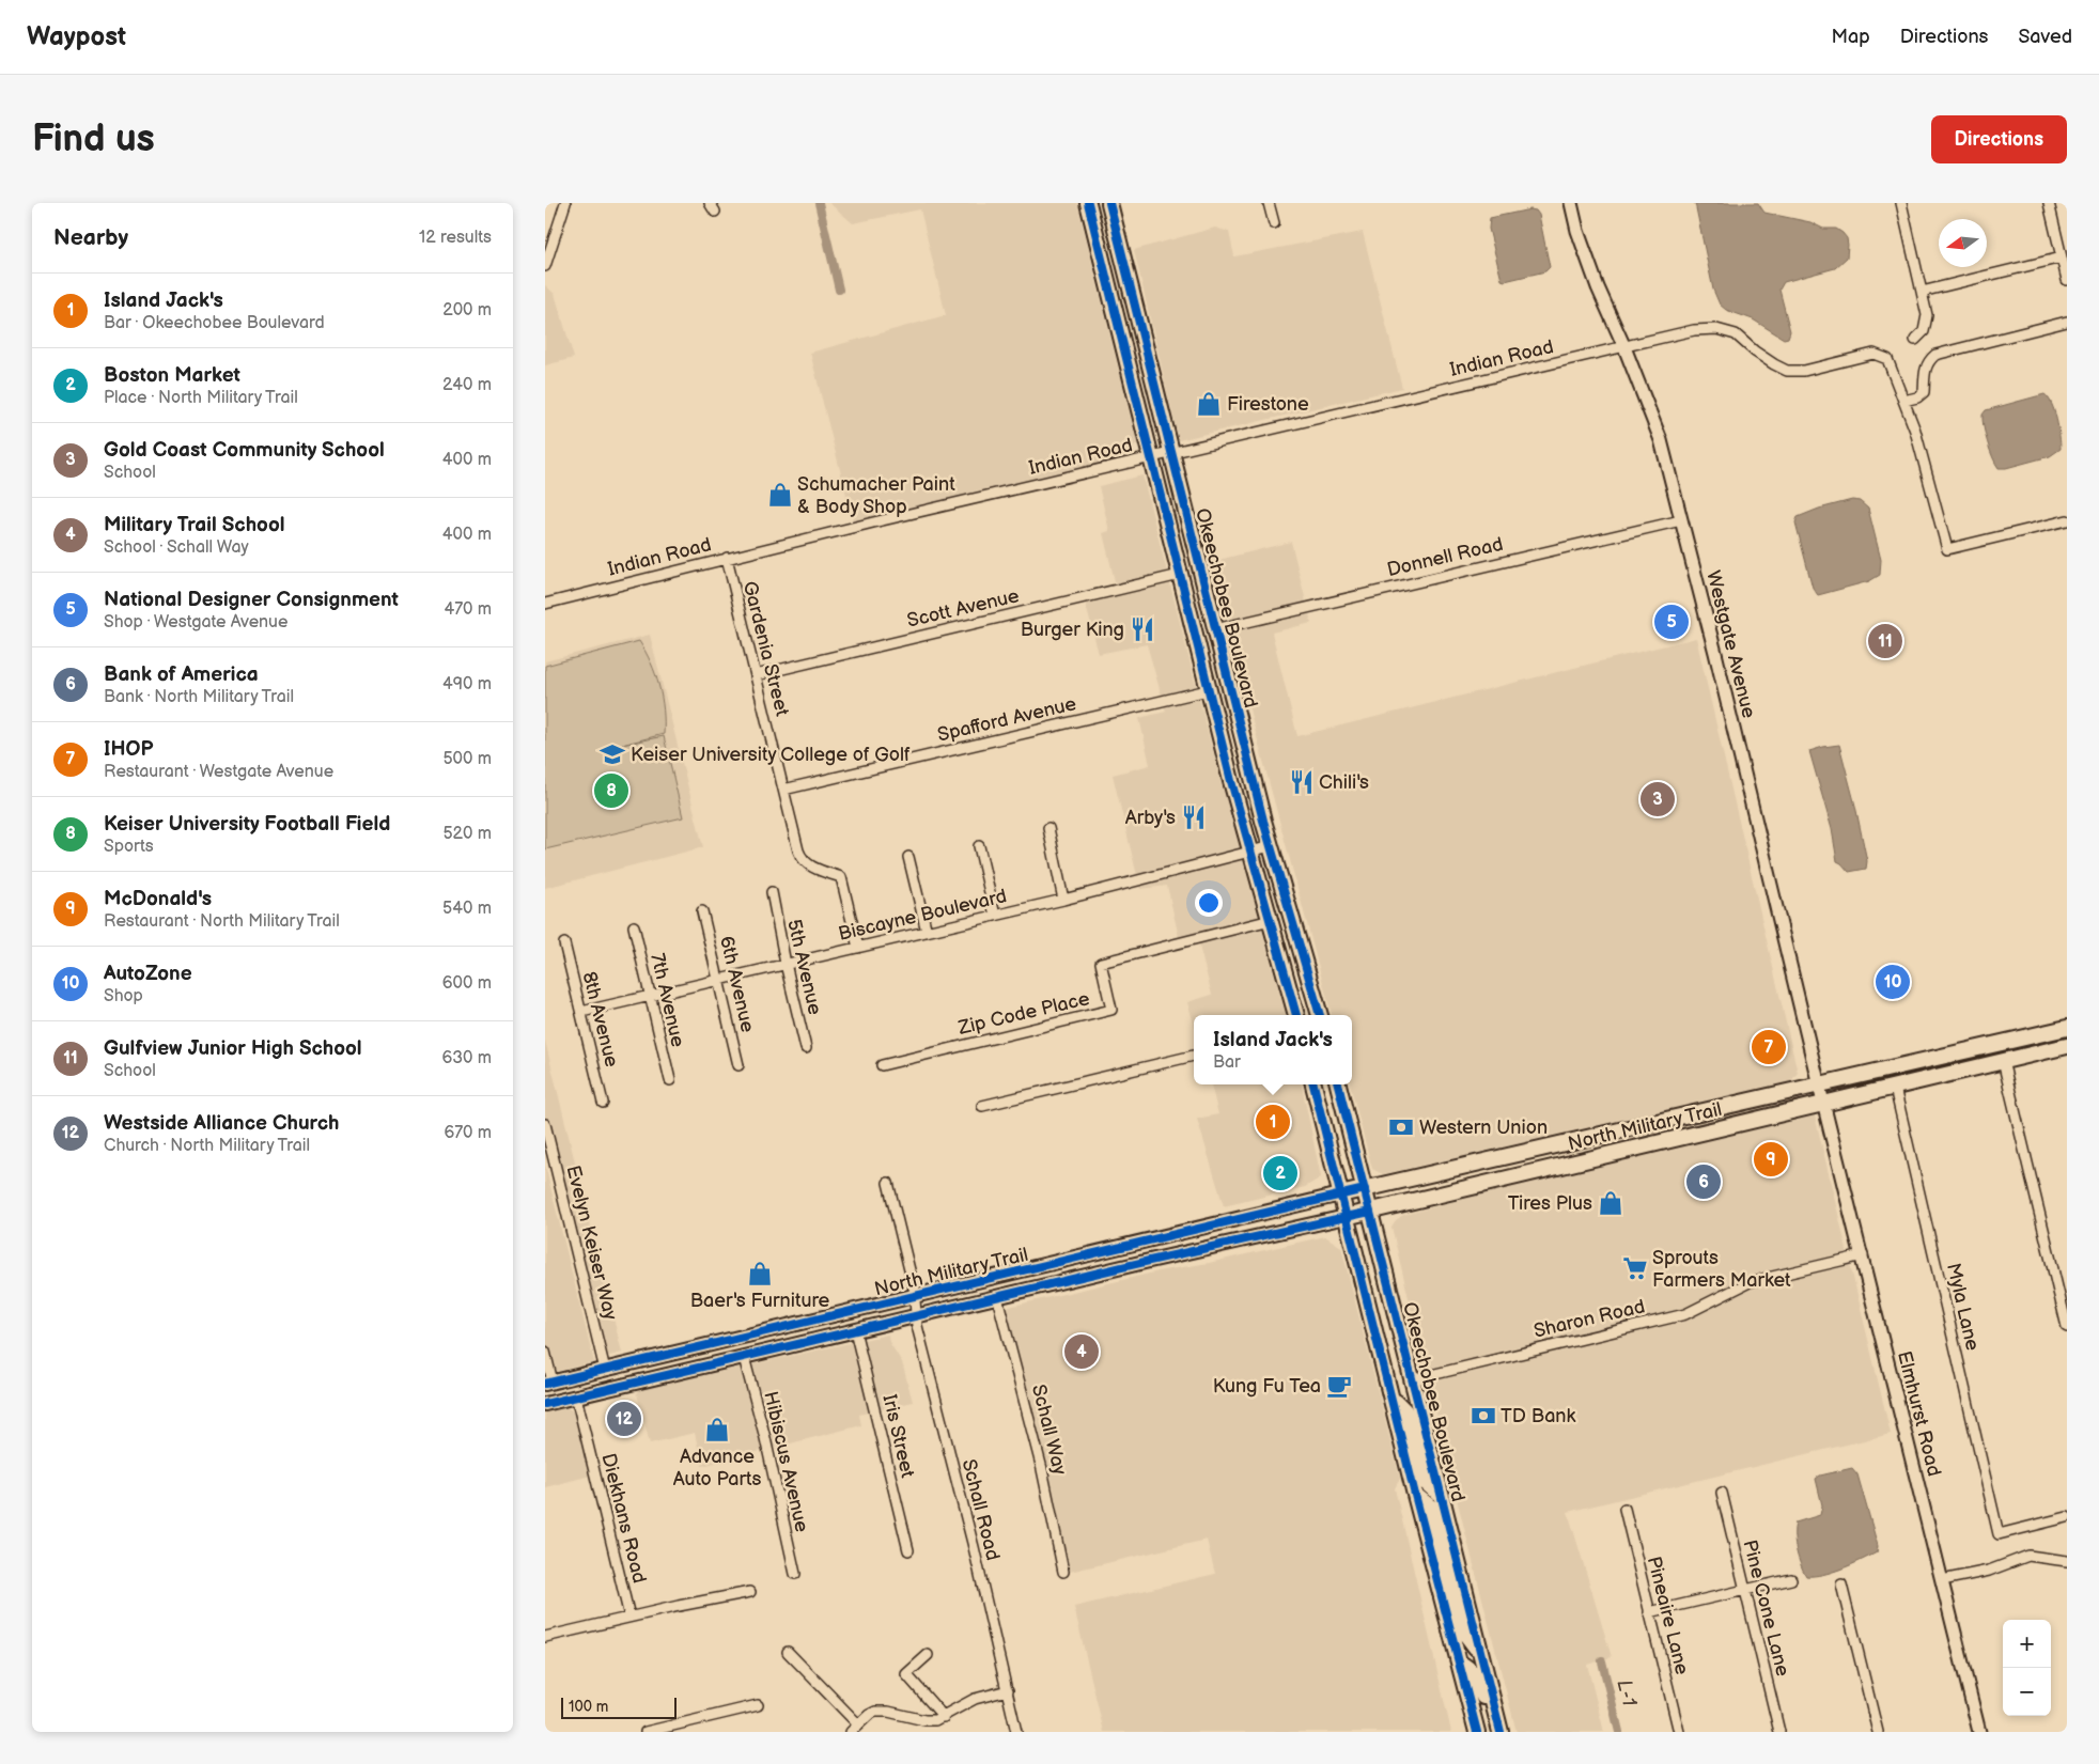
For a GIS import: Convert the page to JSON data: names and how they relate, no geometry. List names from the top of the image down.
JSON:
{
  "streets": {
    "main road": ["Okeechobee Boulevard", "North Military Trail"],
    "street": [
      "Indian Road",
      "Donnell Road",
      "Scott Avenue",
      "Westgate Avenue",
      "Gardenia Street",
      "Spafford Avenue",
      "Biscayne Boulevard",
      "5th Avenue",
      "6th Avenue",
      "7th Avenue",
      "Zip Code Place",
      "8th Avenue",
      "Evelyn Keiser Way",
      "Myla Lane",
      "Sharon Road",
      "Elmhurst Road",
      "Schall Way",
      "Iris Street",
      "Hibiscus Avenue",
      "Schall Road",
      "Diekhans Road",
      "Pine Cone Lane",
      "Pineaire Lane"
    ]
  },
  "crossings": [
    ["Indian Road", "Okeechobee Boulevard"],
    ["Indian Road", "Westgate Avenue"],
    ["Indian Road", "Gardenia Street"],
    ["Donnell Road", "Okeechobee Boulevard"],
    ["Donnell Road", "Westgate Avenue"],
    ["Scott Avenue", "Okeechobee Boulevard"],
    ["Scott Avenue", "Gardenia Street"],
    ["Okeechobee Boulevard", "Spafford Avenue"],
    ["Okeechobee Boulevard", "Biscayne Boulevard"],
    ["Okeechobee Boulevard", "Zip Code Place"],
    ["Okeechobee Boulevard", "North Military Trail"],
    ["Okeechobee Boulevard", "Sharon Road"],
    ["Westgate Avenue", "North Military Trail"],
    ["Westgate Avenue", "Elmhurst Road"],
    ["Gardenia Street", "Spafford Avenue"],
    ["Gardenia Street", "Biscayne Boulevard"],
    ["Biscayne Boulevard", "5th Avenue"],
    ["Biscayne Boulevard", "6th Avenue"],
    ["Biscayne Boulevard", "7th Avenue"],
    ["Biscayne Boulevard", "8th Avenue"],
    ["North Military Trail", "Evelyn Keiser Way"],
    ["North Military Trail", "Myla Lane"],
    ["North Military Trail", "Elmhurst Road"],
    ["North Military Trail", "Schall Way"],
    ["North Military Trail", "Iris Street"],
    ["North Military Trail", "Hibiscus Avenue"],
    ["North Military Trail", "Schall Road"],
    ["North Military Trail", "Diekhans Road"],
    ["Sharon Road", "Elmhurst Road"]
  ],
  "water": ["L-1"],
  "places": {
    "shop": [
      "Firestone",
      "Schumacher Paint & Body Shop",
      "Tires Plus",
      "Baer's Furniture",
      "Advance Auto Parts"
    ],
    "restaurant": ["Burger King", "Chili's", "Arby's"],
    "school or university": ["Keiser University College of Golf"],
    "bank": ["Western Union", "TD Bank"],
    "supermarket": ["Sprouts Farmers Market"],
    "cafe": ["Kung Fu Tea"]
  },
  "scale_bar": "100 m",
  "north": "left",
  "page": {
    "header": "Waypost",
    "nav": ["Map", "Directions", "Saved"],
    "buttons": "Directions",
    "title": "Find us",
    "heading": ["Nearby", "12 results"],
    "list": [
      {
        "mark": "1",
        "name": "Island Jack's",
        "note": "Bar · Okeechobee Boulevard",
        "value": "200 m"
      },
      {
        "mark": "2",
        "name": "Boston Market",
        "note": "Place · North Military Trail",
        "value": "240 m"
      },
      {
        "mark": "3",
        "name": "Gold Coast Community School",
        "note": "School",
        "value": "400 m"
      },
      {
        "mark": "4",
        "name": "Military Trail School",
        "note": "School · Schall Way",
        "value": "400 m"
      },
      {
        "mark": "5",
        "name": "National Designer Consignment",
        "note": "Shop · Westgate Avenue",
        "value": "470 m"
      },
      {
        "mark": "6",
        "name": "Bank of America",
        "note": "Bank · North Military Trail",
        "value": "490 m"
      },
      {
        "mark": "7",
        "name": "IHOP",
        "note": "Restaurant · Westgate Avenue",
        "value": "500 m"
      },
      {
        "mark": "8",
        "name": "Keiser University Football Field",
        "note": "Sports",
        "value": "520 m"
      },
      {
        "mark": "9",
        "name": "McDonald's",
        "note": "Restaurant · North Military Trail",
        "value": "540 m"
      },
      {
        "mark": "10",
        "name": "AutoZone",
        "note": "Shop",
        "value": "600 m"
      },
      {
        "mark": "11",
        "name": "Gulfview Junior High School",
        "note": "School",
        "value": "630 m"
      },
      {
        "mark": "12",
        "name": "Westside Alliance Church",
        "note": "Church · North Military Trail",
        "value": "670 m"
      }
    ],
    "pins": [
      "5",
      "11",
      "8",
      "3",
      "10",
      "7",
      "1",
      "9",
      "2",
      "6",
      "4",
      "12"
    ],
    "popup": ["Island Jack's", "Bar"],
    "map_buttons": ["+", "−"],
    "scale": "100 m"
  }
}
